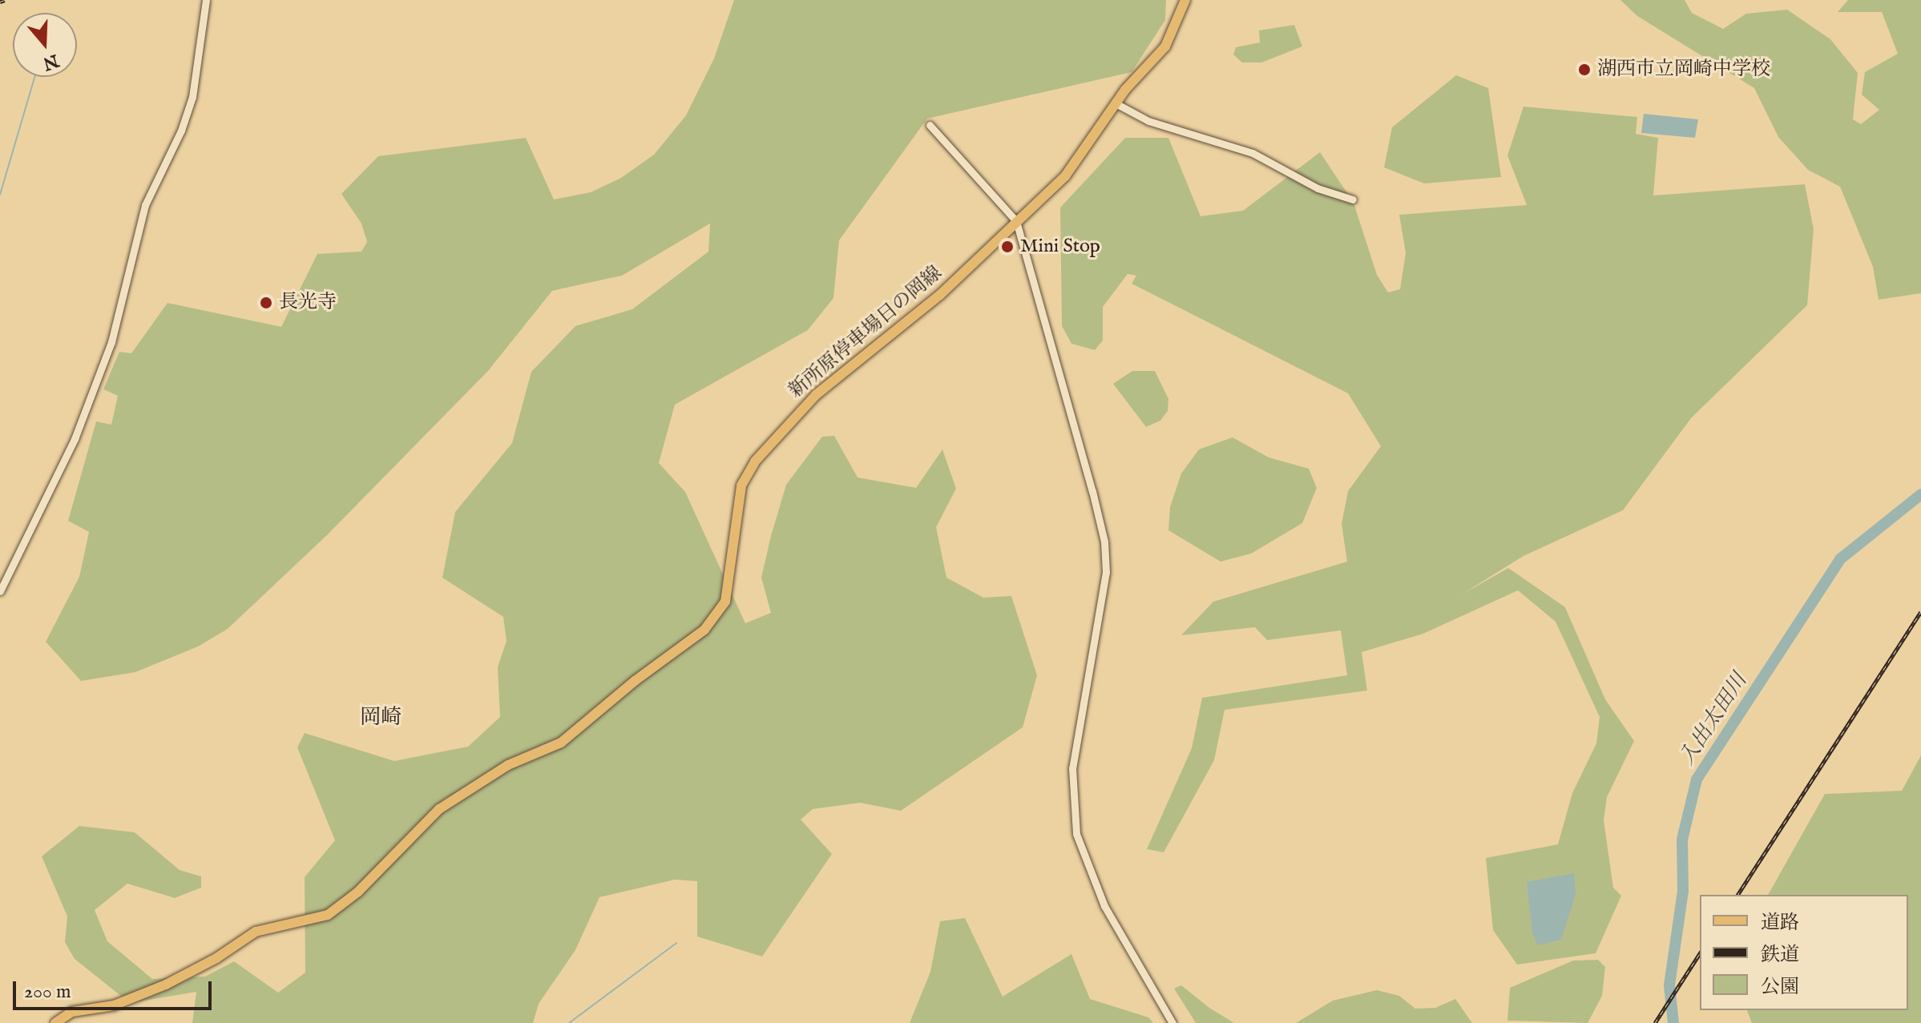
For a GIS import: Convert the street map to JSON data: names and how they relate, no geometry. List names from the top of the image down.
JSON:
{
  "streets": {
    "main road": ["新所原停車場日の岡線"]
  },
  "districts": ["岡崎"],
  "water": ["入出太田川"],
  "places": ["湖西市立岡崎中学校", "Mini Stop", "長光寺"],
  "legend": ["道路", "鉄道", "公園"],
  "scale_bar": "200 m",
  "north": "bottom"
}
